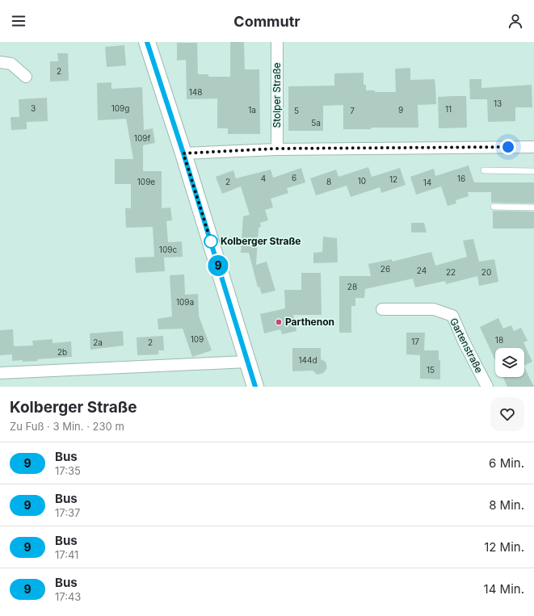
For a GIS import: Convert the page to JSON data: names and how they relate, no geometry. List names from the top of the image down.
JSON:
{
  "streets": {
    "street": ["Stolper Straße", "Gartenstraße"]
  },
  "places": ["Kolberger Straße", "Parthenon"],
  "lines": ["bus line 9"],
  "house_numbers": [
    "2",
    "148",
    "13",
    "3",
    "109g",
    "11",
    "1a",
    "9",
    "5",
    "7",
    "5a",
    "109f",
    "6",
    "4",
    "16",
    "12",
    "10",
    "109e",
    "2",
    "8",
    "14",
    "109c",
    "26",
    "24",
    "22",
    "20",
    "28",
    "109a",
    "109",
    "18",
    "17",
    "2a",
    "2",
    "2b",
    "144d",
    "15"
  ],
  "page": {
    "header": "Commutr",
    "on_map": "9",
    "heading": ["Kolberger Straße", "Zu Fuß · 3 Min. · 230 m"],
    "list": [
      {
        "mark": "9",
        "name": "Bus",
        "note": "17:35",
        "value": "6 Min."
      },
      {
        "mark": "9",
        "name": "Bus",
        "note": "17:37",
        "value": "8 Min."
      },
      {
        "mark": "9",
        "name": "Bus",
        "note": "17:41",
        "value": "12 Min."
      },
      {
        "mark": "9",
        "name": "Bus",
        "note": "17:43",
        "value": "14 Min."
      }
    ]
  }
}
